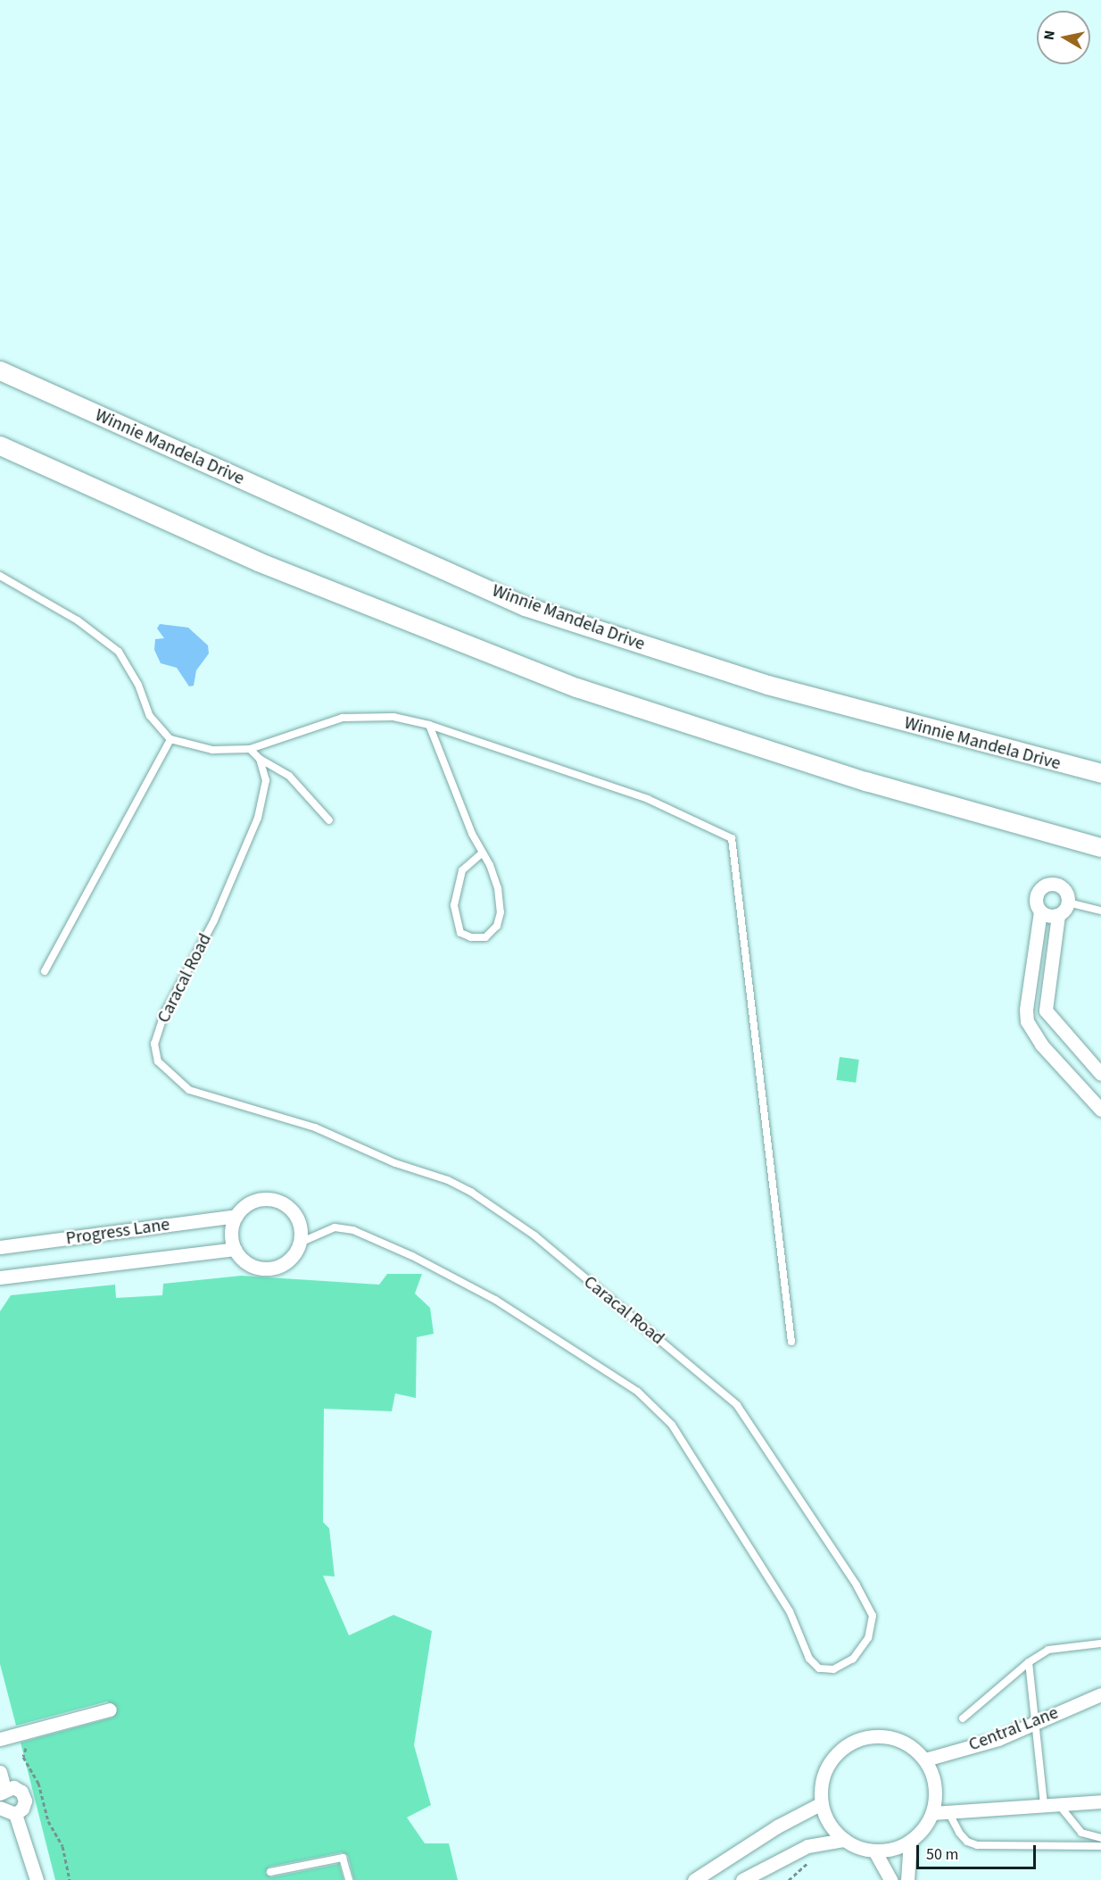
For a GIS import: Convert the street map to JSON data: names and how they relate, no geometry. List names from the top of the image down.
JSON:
{
  "streets": {
    "main road": ["Winnie Mandela Drive"],
    "street": ["Progress Lane", "Central Lane"],
    "lane": ["Caracal Road"]
  },
  "crossings": [
    ["Caracal Road", "Progress Lane"]
  ],
  "scale_bar": "50 m",
  "north": "left"
}
